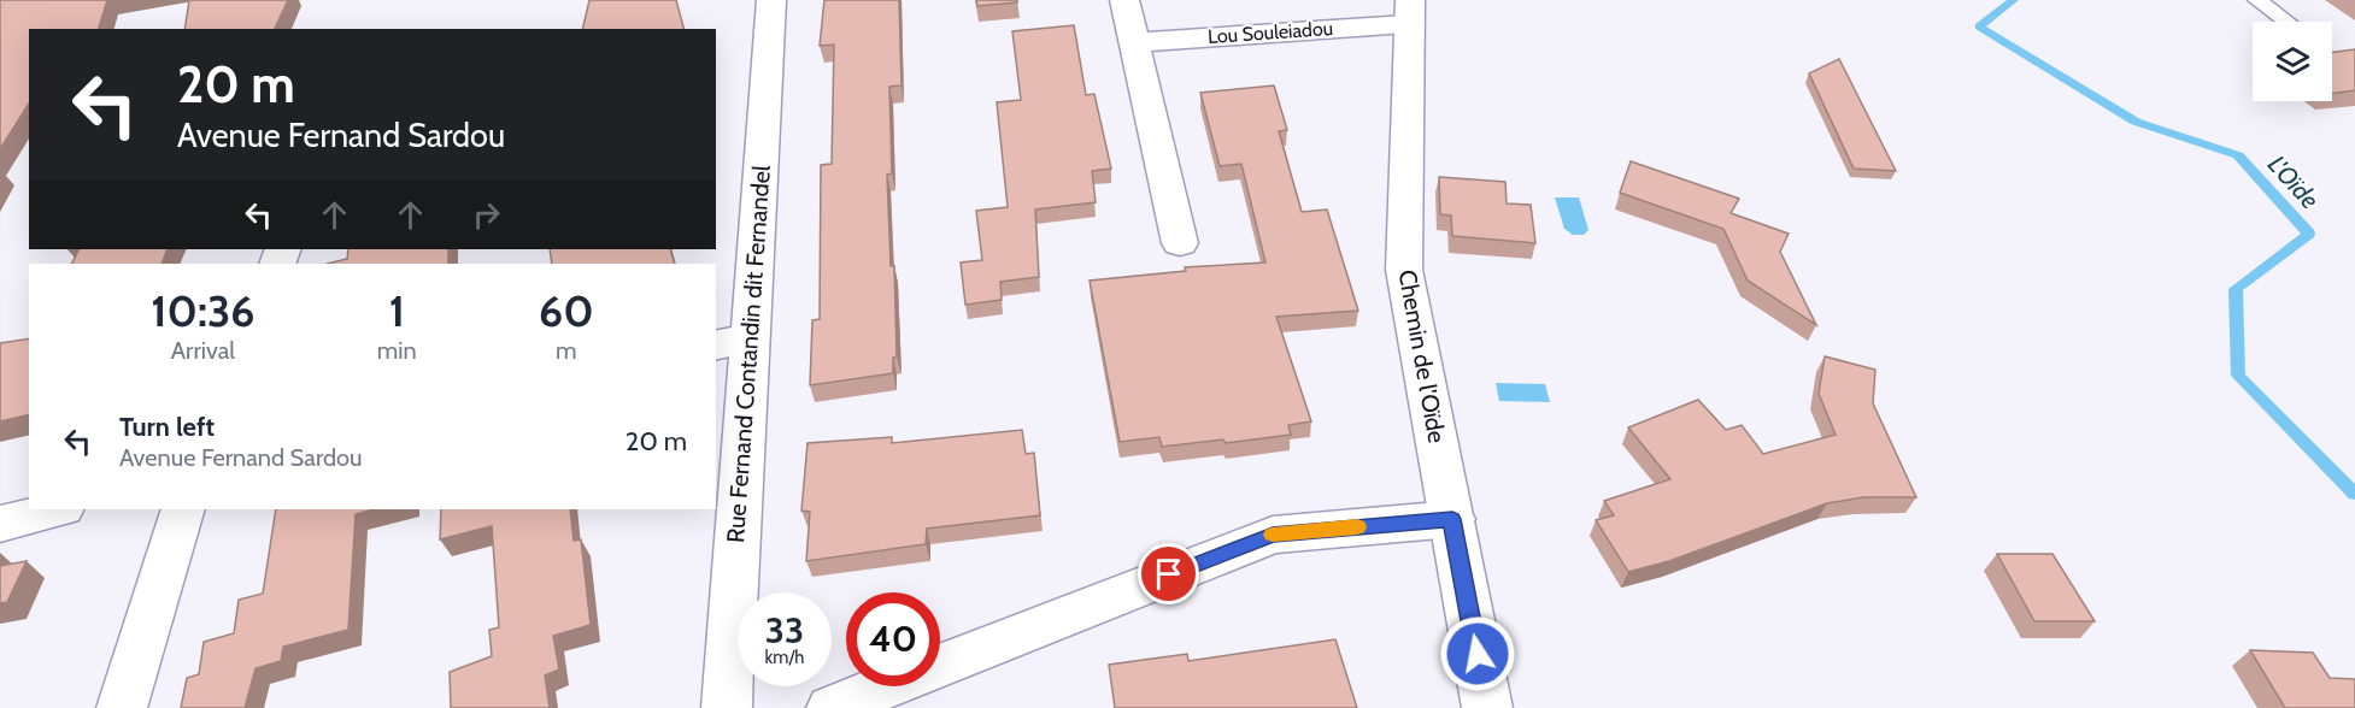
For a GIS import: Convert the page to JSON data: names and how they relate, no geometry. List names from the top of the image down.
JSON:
{
  "streets": {
    "street": ["Lou Souleiadou", "Rue Fernand Contandin dit Fernandel", "Chemin de l'Oïde"]
  },
  "crossings": [
    ["Lou Souleiadou", "Chemin de l'Oïde"]
  ],
  "water": ["L'Oïde"],
  "page": {
    "turn": ["20 m", "Avenue Fernand Sardou"],
    "eta": [
      "10:36",
      "Arrival",
      "1",
      "min",
      "60",
      "m"
    ],
    "list": [
      {
        "name": "Turn left",
        "note": "Avenue Fernand Sardou",
        "value": "20 m"
      }
    ],
    "speed": "33 km/h",
    "limit": "40"
  }
}
